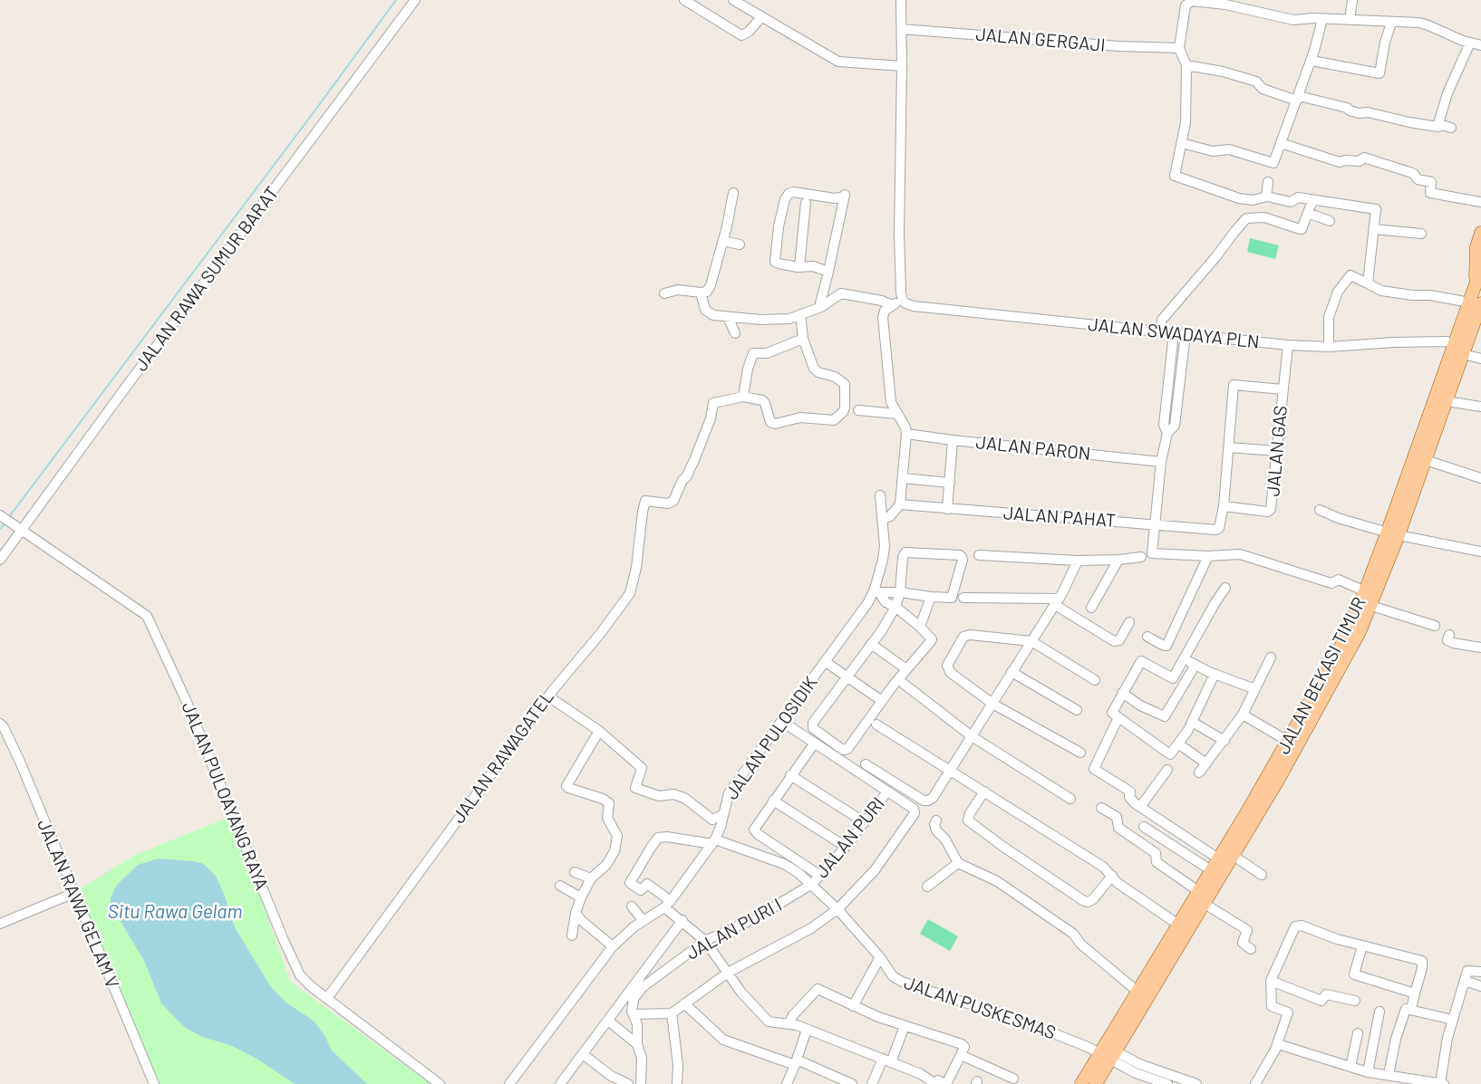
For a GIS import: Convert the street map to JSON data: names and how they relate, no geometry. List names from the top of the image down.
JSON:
{
  "streets": {
    "main road": ["JALAN BEKASI TIMUR"],
    "street": [
      "JALAN GERGAJI",
      "JALAN RAWA SUMUR BARAT",
      "JALAN SWADAYA PLN",
      "JALAN PARON",
      "JALAN GAS",
      "JALAN PAHAT",
      "JALAN PULOSIDIK",
      "JALAN RAWAGATEL",
      "JALAN PULOAYANG RAYA",
      "JALAN PURI",
      "JALAN RAWA GELAM V",
      "JALAN PURI I",
      "JALAN PUSKESMAS"
    ]
  },
  "crossings": [
    ["JALAN RAWA SUMUR BARAT", "JALAN PULOAYANG RAYA"],
    ["JALAN SWADAYA PLN", "JALAN GAS"],
    ["JALAN SWADAYA PLN", "JALAN BEKASI TIMUR"],
    ["JALAN GAS", "JALAN PAHAT"],
    ["JALAN BEKASI TIMUR", "JALAN PUSKESMAS"],
    ["JALAN PULOSIDIK", "JALAN PUSKESMAS"],
    ["JALAN RAWAGATEL", "JALAN PULOAYANG RAYA"],
    ["JALAN PURI", "JALAN PURI I"],
    ["JALAN PURI", "JALAN PUSKESMAS"],
    ["JALAN PURI I", "JALAN PUSKESMAS"]
  ],
  "water": ["Situ Rawa Gelam"]
}
